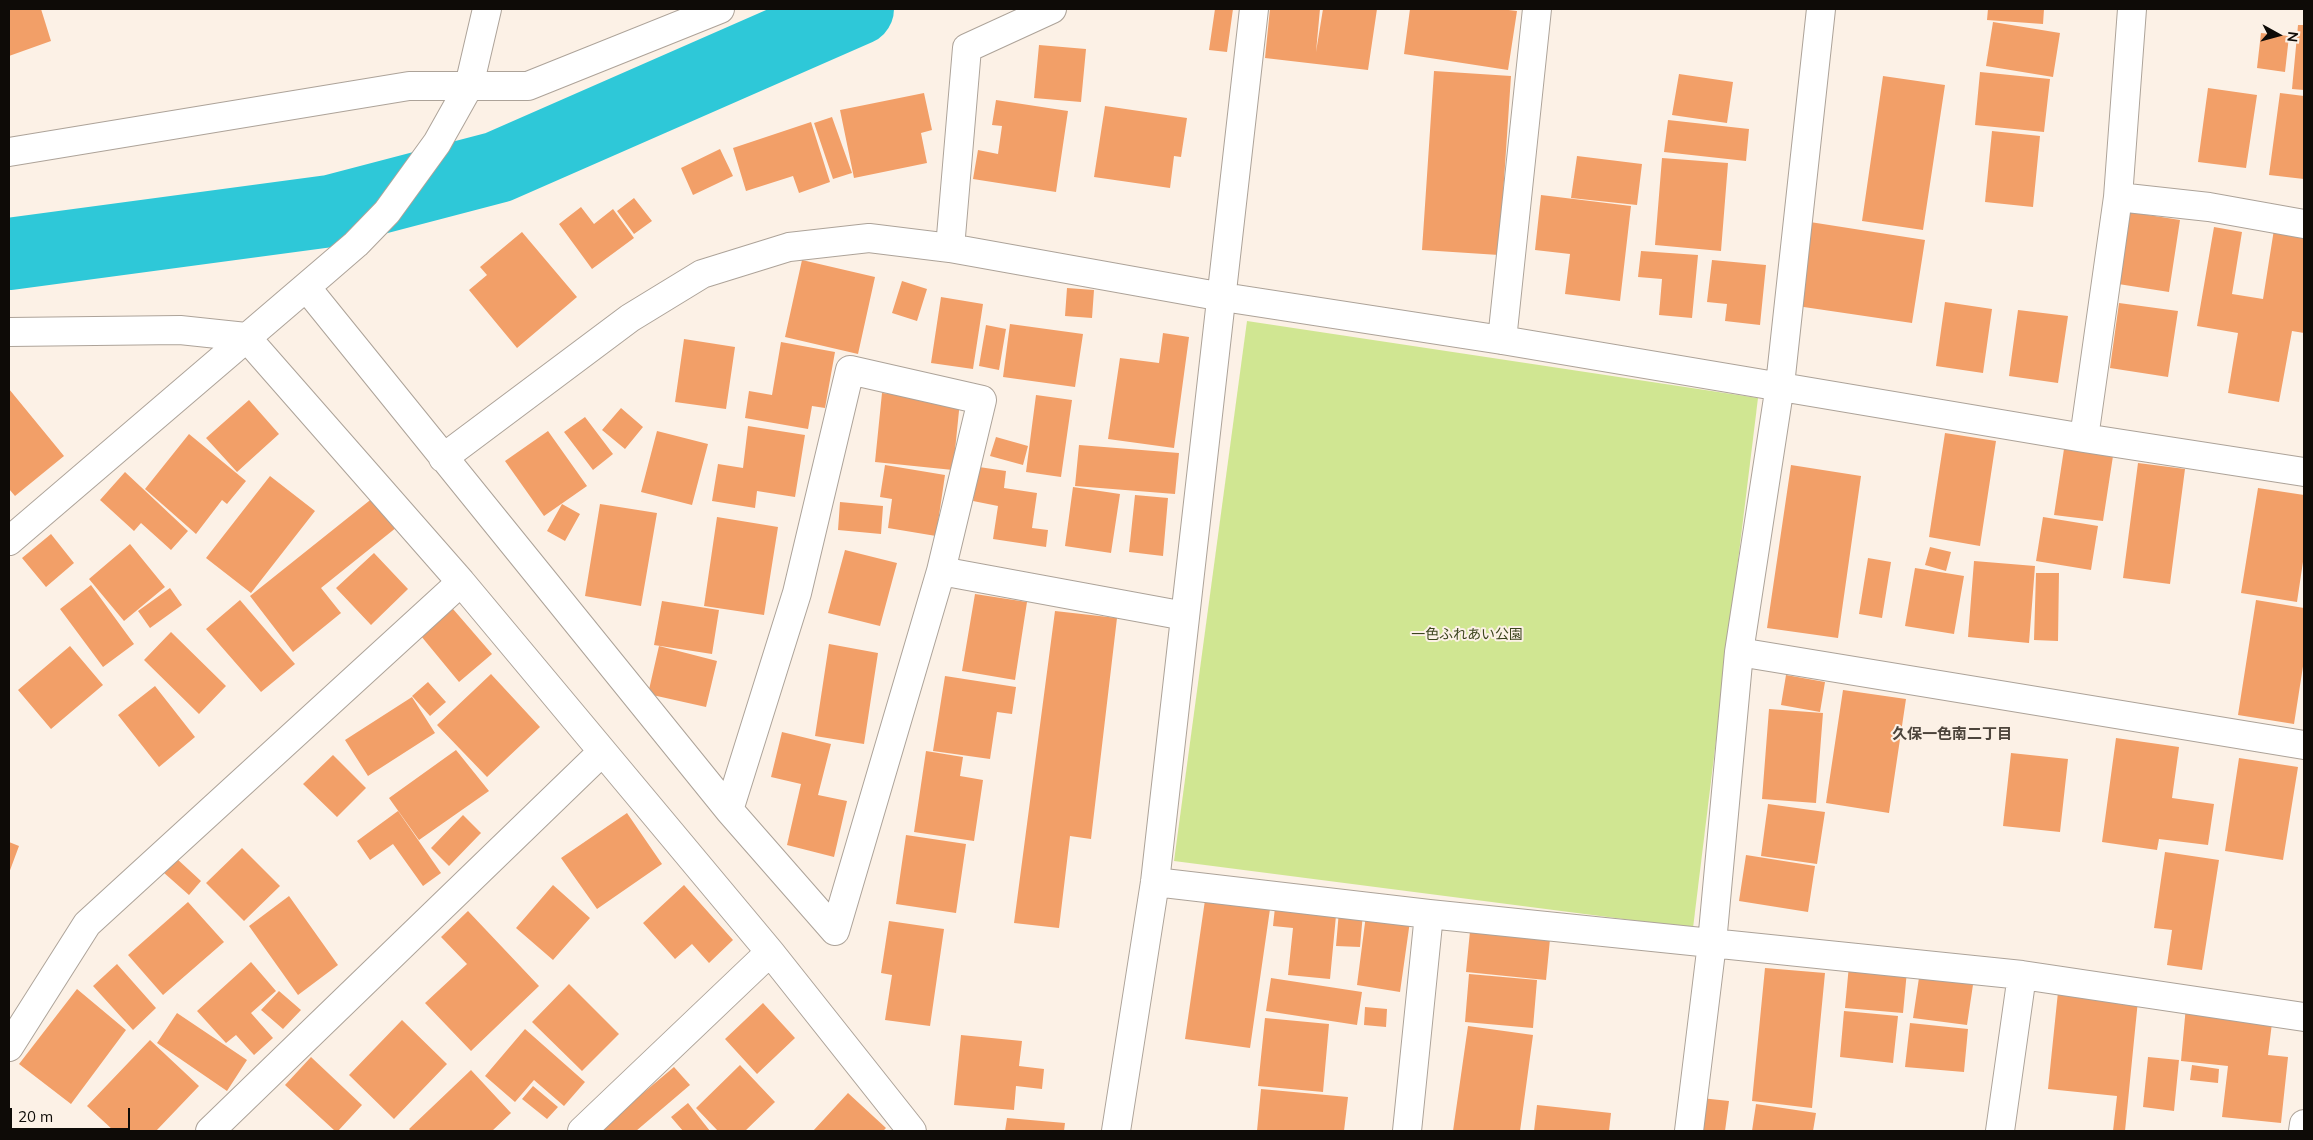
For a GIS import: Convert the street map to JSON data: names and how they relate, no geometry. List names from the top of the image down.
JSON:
{
  "districts": ["久保一色南二丁目"],
  "parks": ["一色ふれあい公園"],
  "scale_bar": "20 m",
  "north": "right"
}
